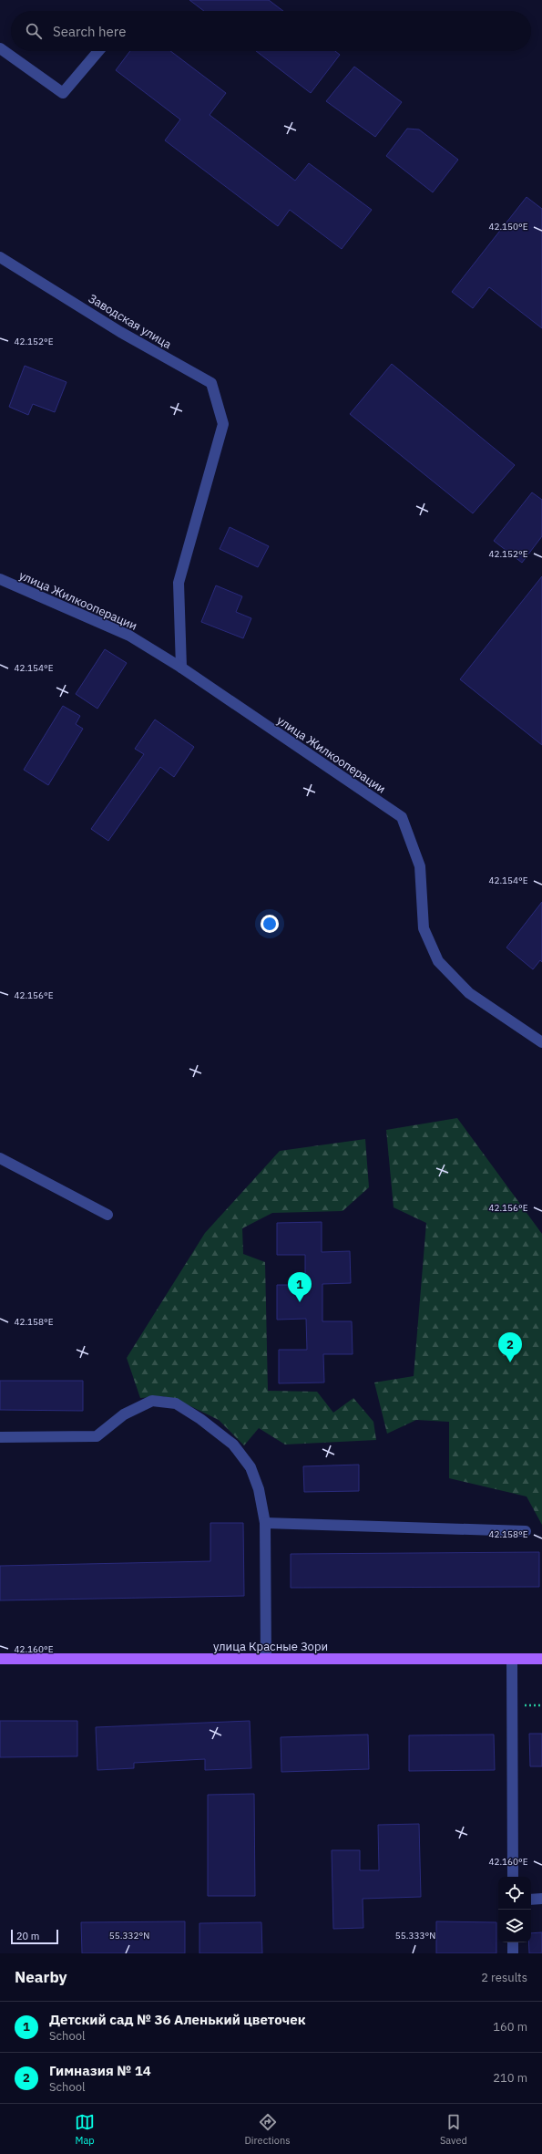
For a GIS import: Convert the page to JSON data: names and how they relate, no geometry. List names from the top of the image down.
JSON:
{
  "streets": {
    "main road": ["улица Красные Зори"],
    "street": ["Заводская улица", "улица Жилкооперации"]
  },
  "crossings": [
    ["Заводская улица", "улица Жилкооперации"]
  ],
  "scale_bar": "20 m",
  "page": {
    "search": "Search here",
    "pins": ["1", "2"],
    "scale": "20 m",
    "heading": ["Nearby", "2 results"],
    "list": [
      {
        "mark": "1",
        "name": "Детский сад № 36 Аленький цветочек",
        "note": "School",
        "value": "160 m"
      },
      {
        "mark": "2",
        "name": "Гимназия № 14",
        "note": "School",
        "value": "210 m"
      }
    ],
    "nav": ["Map", "Directions", "Saved"]
  },
  "coordinates": [
    "42.150°E",
    "42.152°E",
    "42.154°E",
    "42.156°E",
    "42.158°E",
    "42.160°E",
    "55.332°N",
    "55.333°N"
  ]
}
